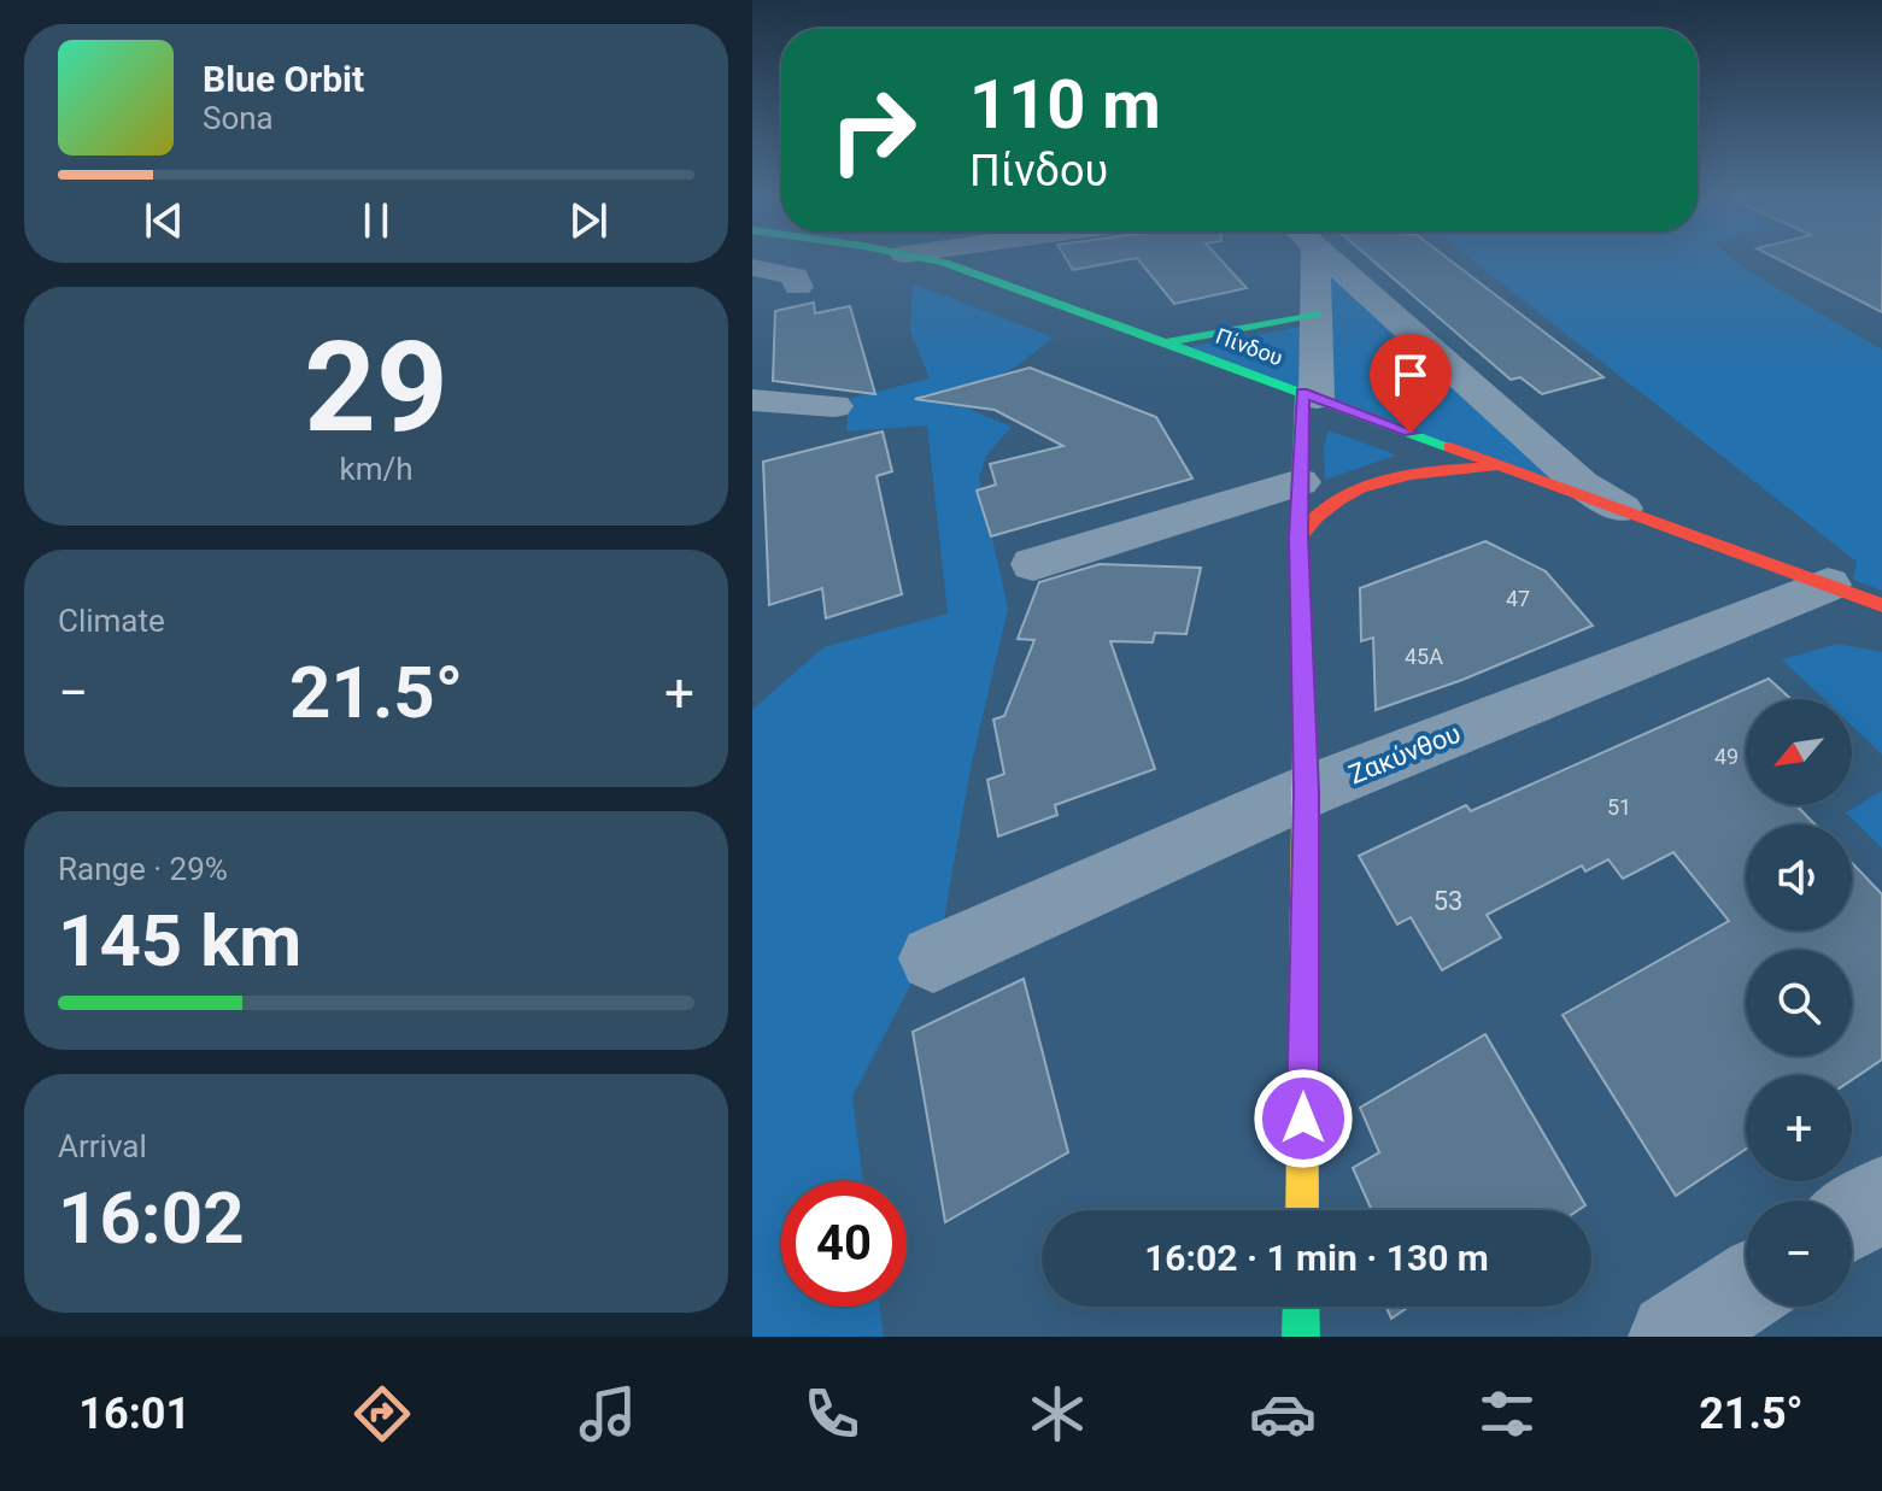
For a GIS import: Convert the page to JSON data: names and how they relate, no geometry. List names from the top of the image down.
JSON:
{
  "streets": {
    "street": ["Πίνδου", "Ζακύνθου"]
  },
  "crossings": [
    ["Πίνδου", "Ζακύνθου"]
  ],
  "house_numbers": [
    "47",
    "45Α",
    "49",
    "51",
    "53"
  ],
  "north": "bottom left",
  "page": {
    "turn": ["110 m", "Πίνδου"],
    "song": ["Blue Orbit", "Sona"],
    "tile": [
      ["29", "km/h"],
      "Climate",
      ["Range · 29%", "145 km"],
      ["Arrival", "16:02"]
    ],
    "heat": ["−", "21.5°", "+"],
    "map_buttons": ["+", "−"],
    "limit": "40",
    "trip": "16:02 · 1 min · 130 m",
    "tabs": ["16:01", "21.5°"]
  }
}
